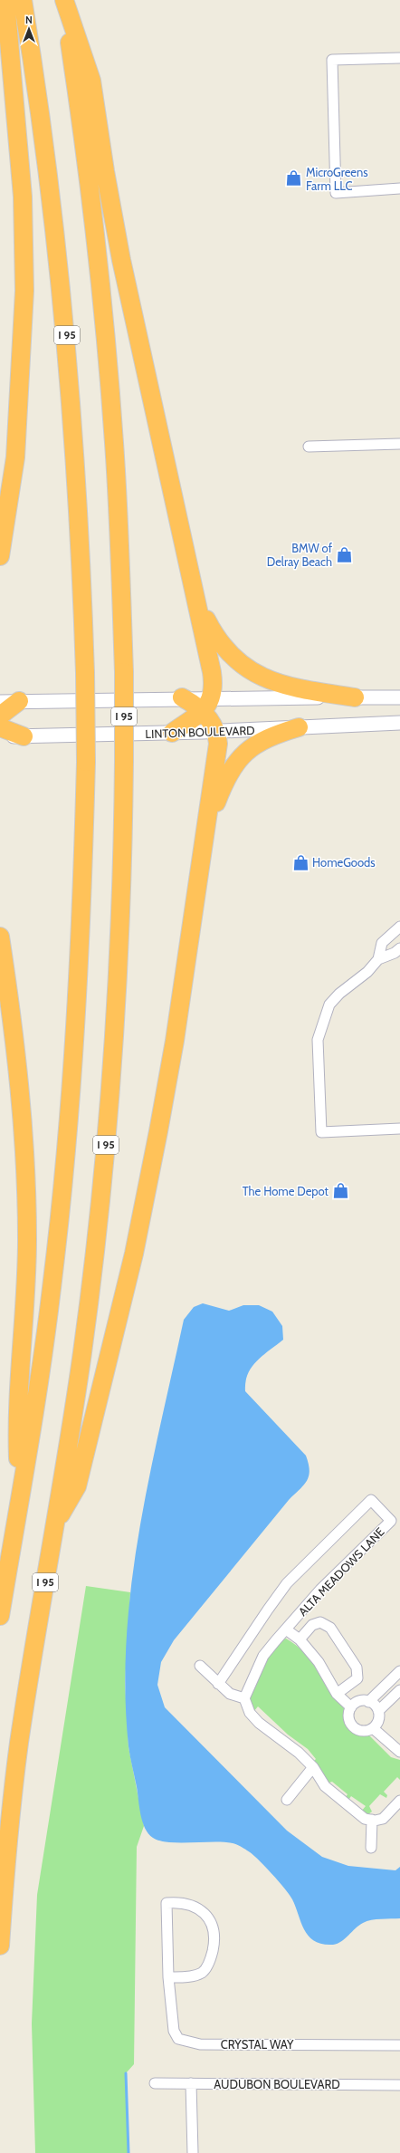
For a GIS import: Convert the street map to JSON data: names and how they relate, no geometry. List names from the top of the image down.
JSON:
{
  "streets": {
    "highway": ["I 95"],
    "main road": ["LINTON BOULEVARD"],
    "street": ["ALTA MEADOWS LANE", "CRYSTAL WAY", "AUDUBON BOULEVARD"]
  },
  "places": {
    "shop": [
      "MicroGreens Farm LLC",
      "BMW of Delray Beach",
      "HomeGoods",
      "The Home Depot"
    ]
  },
  "north": "top"
}
